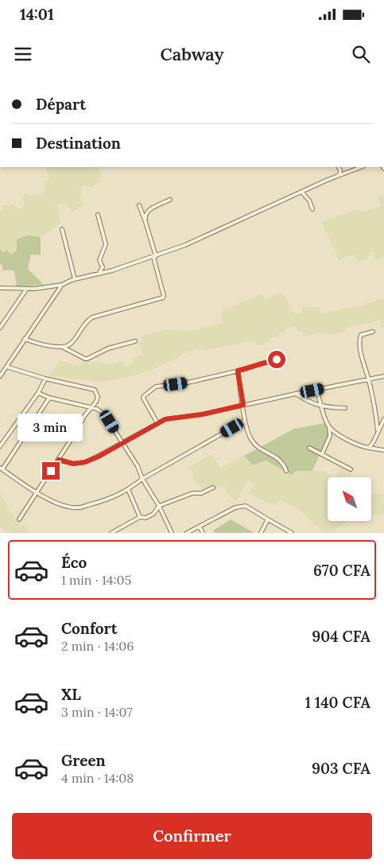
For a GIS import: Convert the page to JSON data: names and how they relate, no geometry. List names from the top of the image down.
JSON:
{
  "north": "top left",
  "page": {
    "status": "14:01",
    "header": "Cabway",
    "banner": ["Départ", "Destination"],
    "bubble": "3 min",
    "list": [
      {
        "name": "Éco",
        "note": "1 min · 14:05",
        "value": "670 CFA"
      },
      {
        "name": "Confort",
        "note": "2 min · 14:06",
        "value": "904 CFA"
      },
      {
        "name": "XL",
        "note": "3 min · 14:07",
        "value": "1 140 CFA"
      },
      {
        "name": "Green",
        "note": "4 min · 14:08",
        "value": "903 CFA"
      }
    ],
    "buttons": "Confirmer"
  }
}
